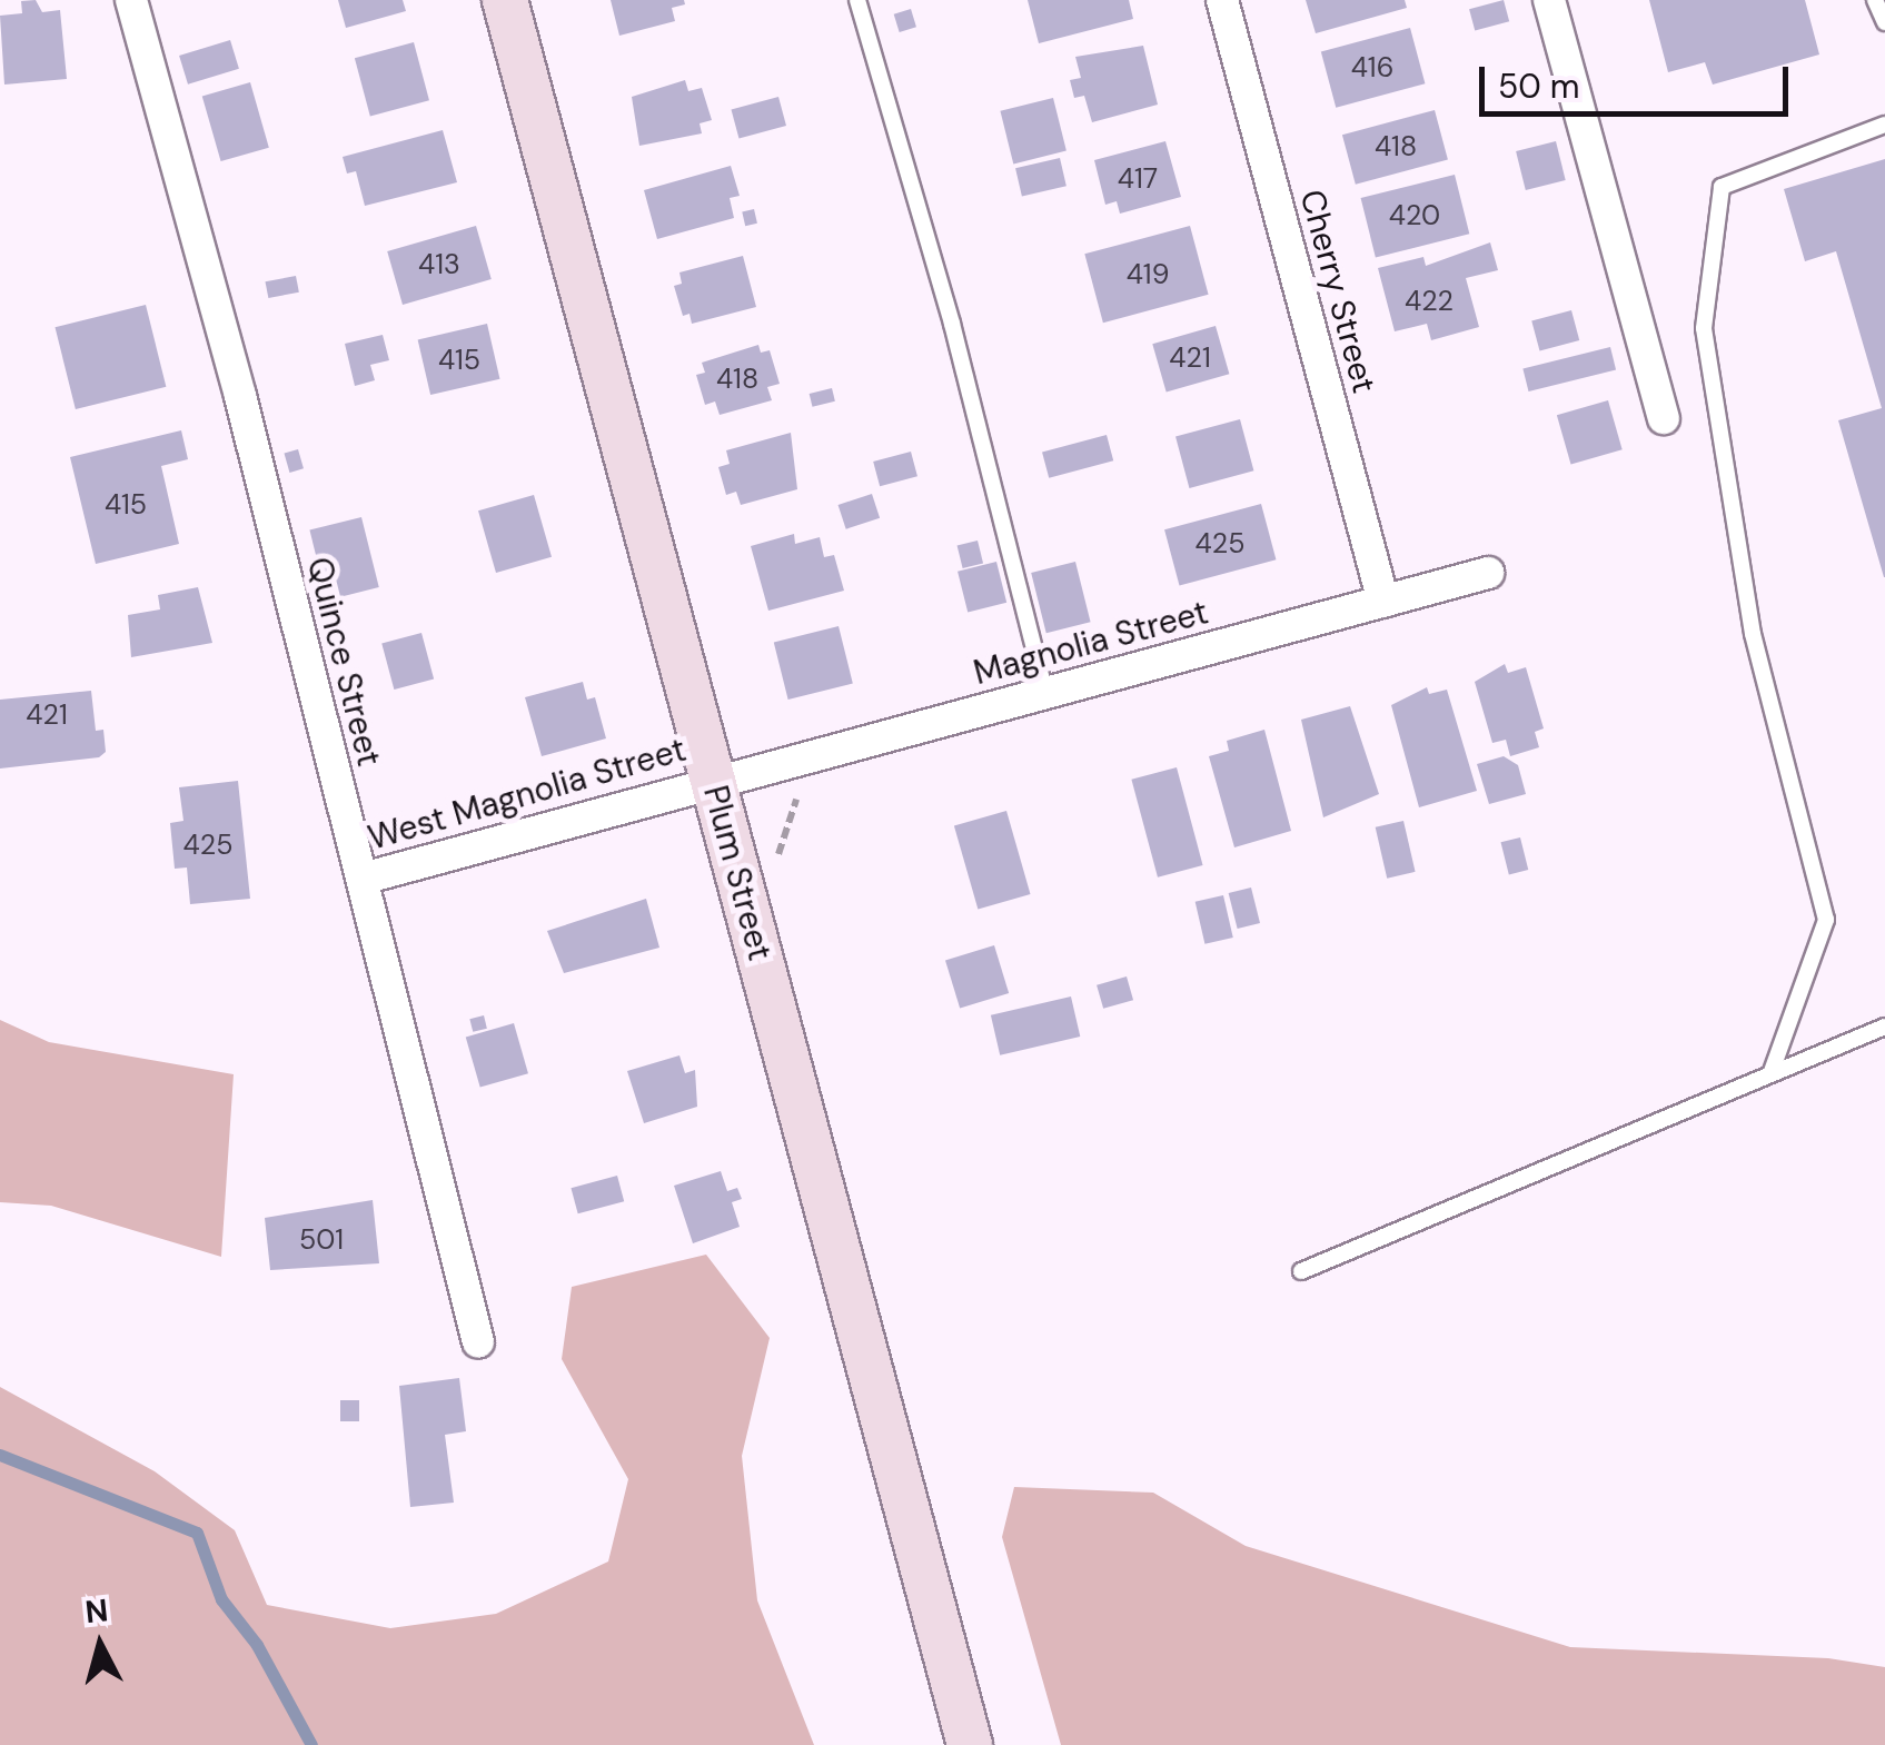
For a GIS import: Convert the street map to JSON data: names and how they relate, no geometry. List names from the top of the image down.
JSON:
{
  "streets": {
    "main road": ["Plum Street"],
    "street": [
      "Cherry Street",
      "Magnolia Street",
      "Quince Street",
      "West Magnolia Street"
    ]
  },
  "crossings": [
    ["Cherry Street", "Magnolia Street"],
    ["Magnolia Street", "West Magnolia Street"],
    ["Magnolia Street", "Plum Street"],
    ["Quince Street", "West Magnolia Street"],
    ["West Magnolia Street", "Plum Street"]
  ],
  "house_numbers": [
    "416",
    "418",
    "417",
    "420",
    "413",
    "419",
    "422",
    "421",
    "415",
    "418",
    "415",
    "425",
    "421",
    "425",
    "501"
  ],
  "scale_bar": "50 m",
  "north": "top"
}
